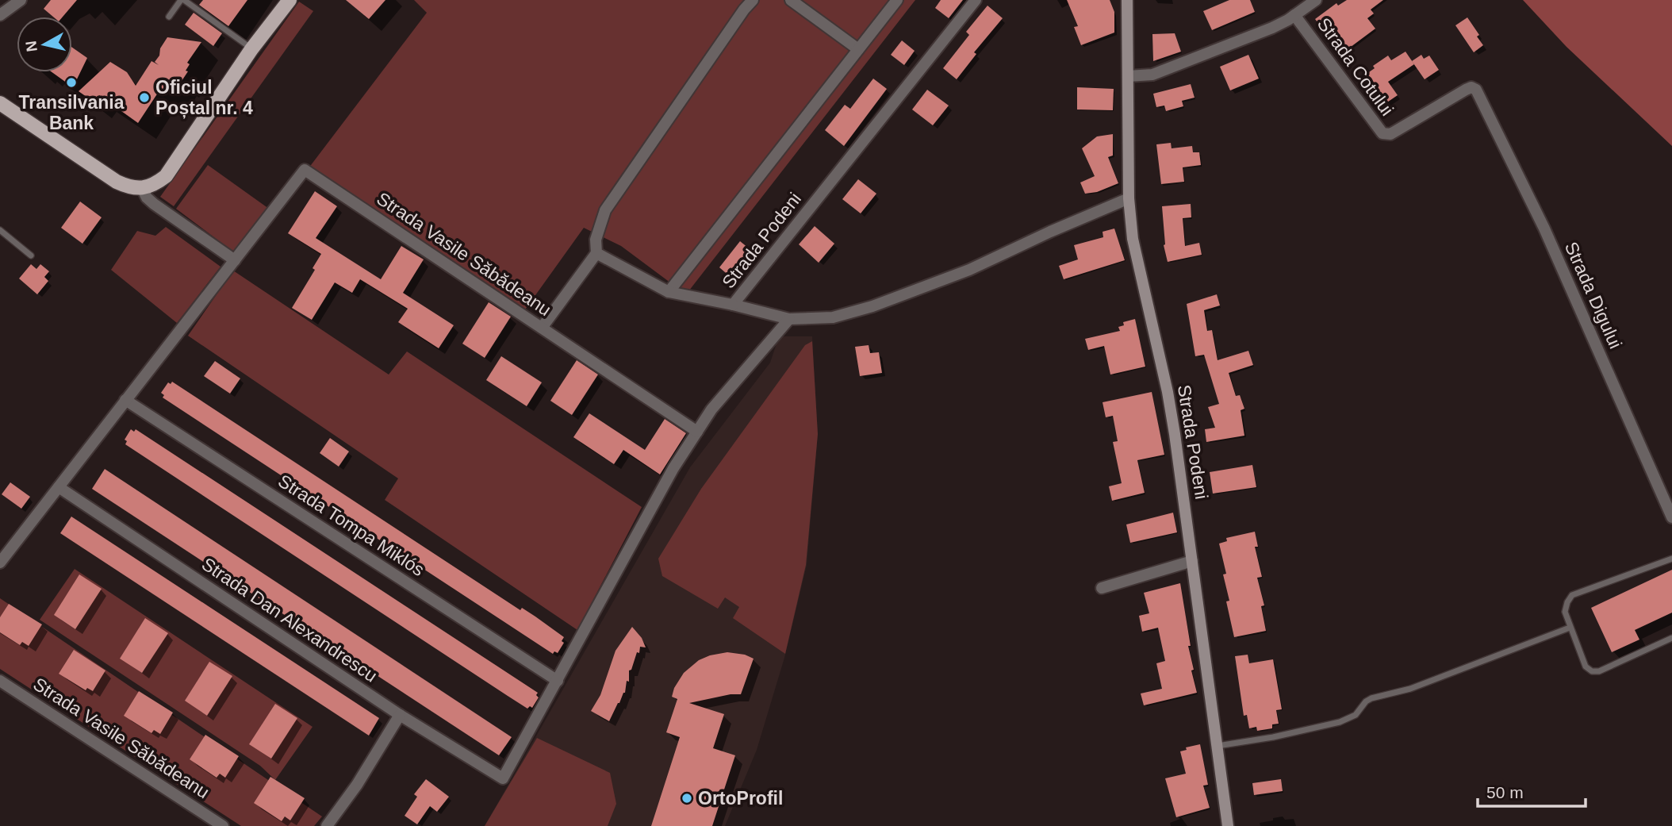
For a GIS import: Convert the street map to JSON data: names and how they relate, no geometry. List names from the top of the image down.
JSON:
{
  "streets": {
    "main road": ["Strada Podeni"],
    "street": [
      "Strada Cotului",
      "Strada Vasile Săbădeanu",
      "Strada Digului",
      "Strada Tompa Miklós",
      "Strada Dan Alexandrescu"
    ]
  },
  "crossings": [
    ["Strada Cotului", "Strada Digului"],
    ["Strada Vasile Săbădeanu", "Strada Tompa Miklós"],
    ["Strada Vasile Săbădeanu", "Strada Dan Alexandrescu"],
    ["Strada Tompa Miklós", "Strada Dan Alexandrescu"]
  ],
  "places": ["Transilvania Bank", "Oficiul Poștal nr. 4", "OrtoProfil"],
  "scale_bar": "50 m",
  "north": "left"
}
